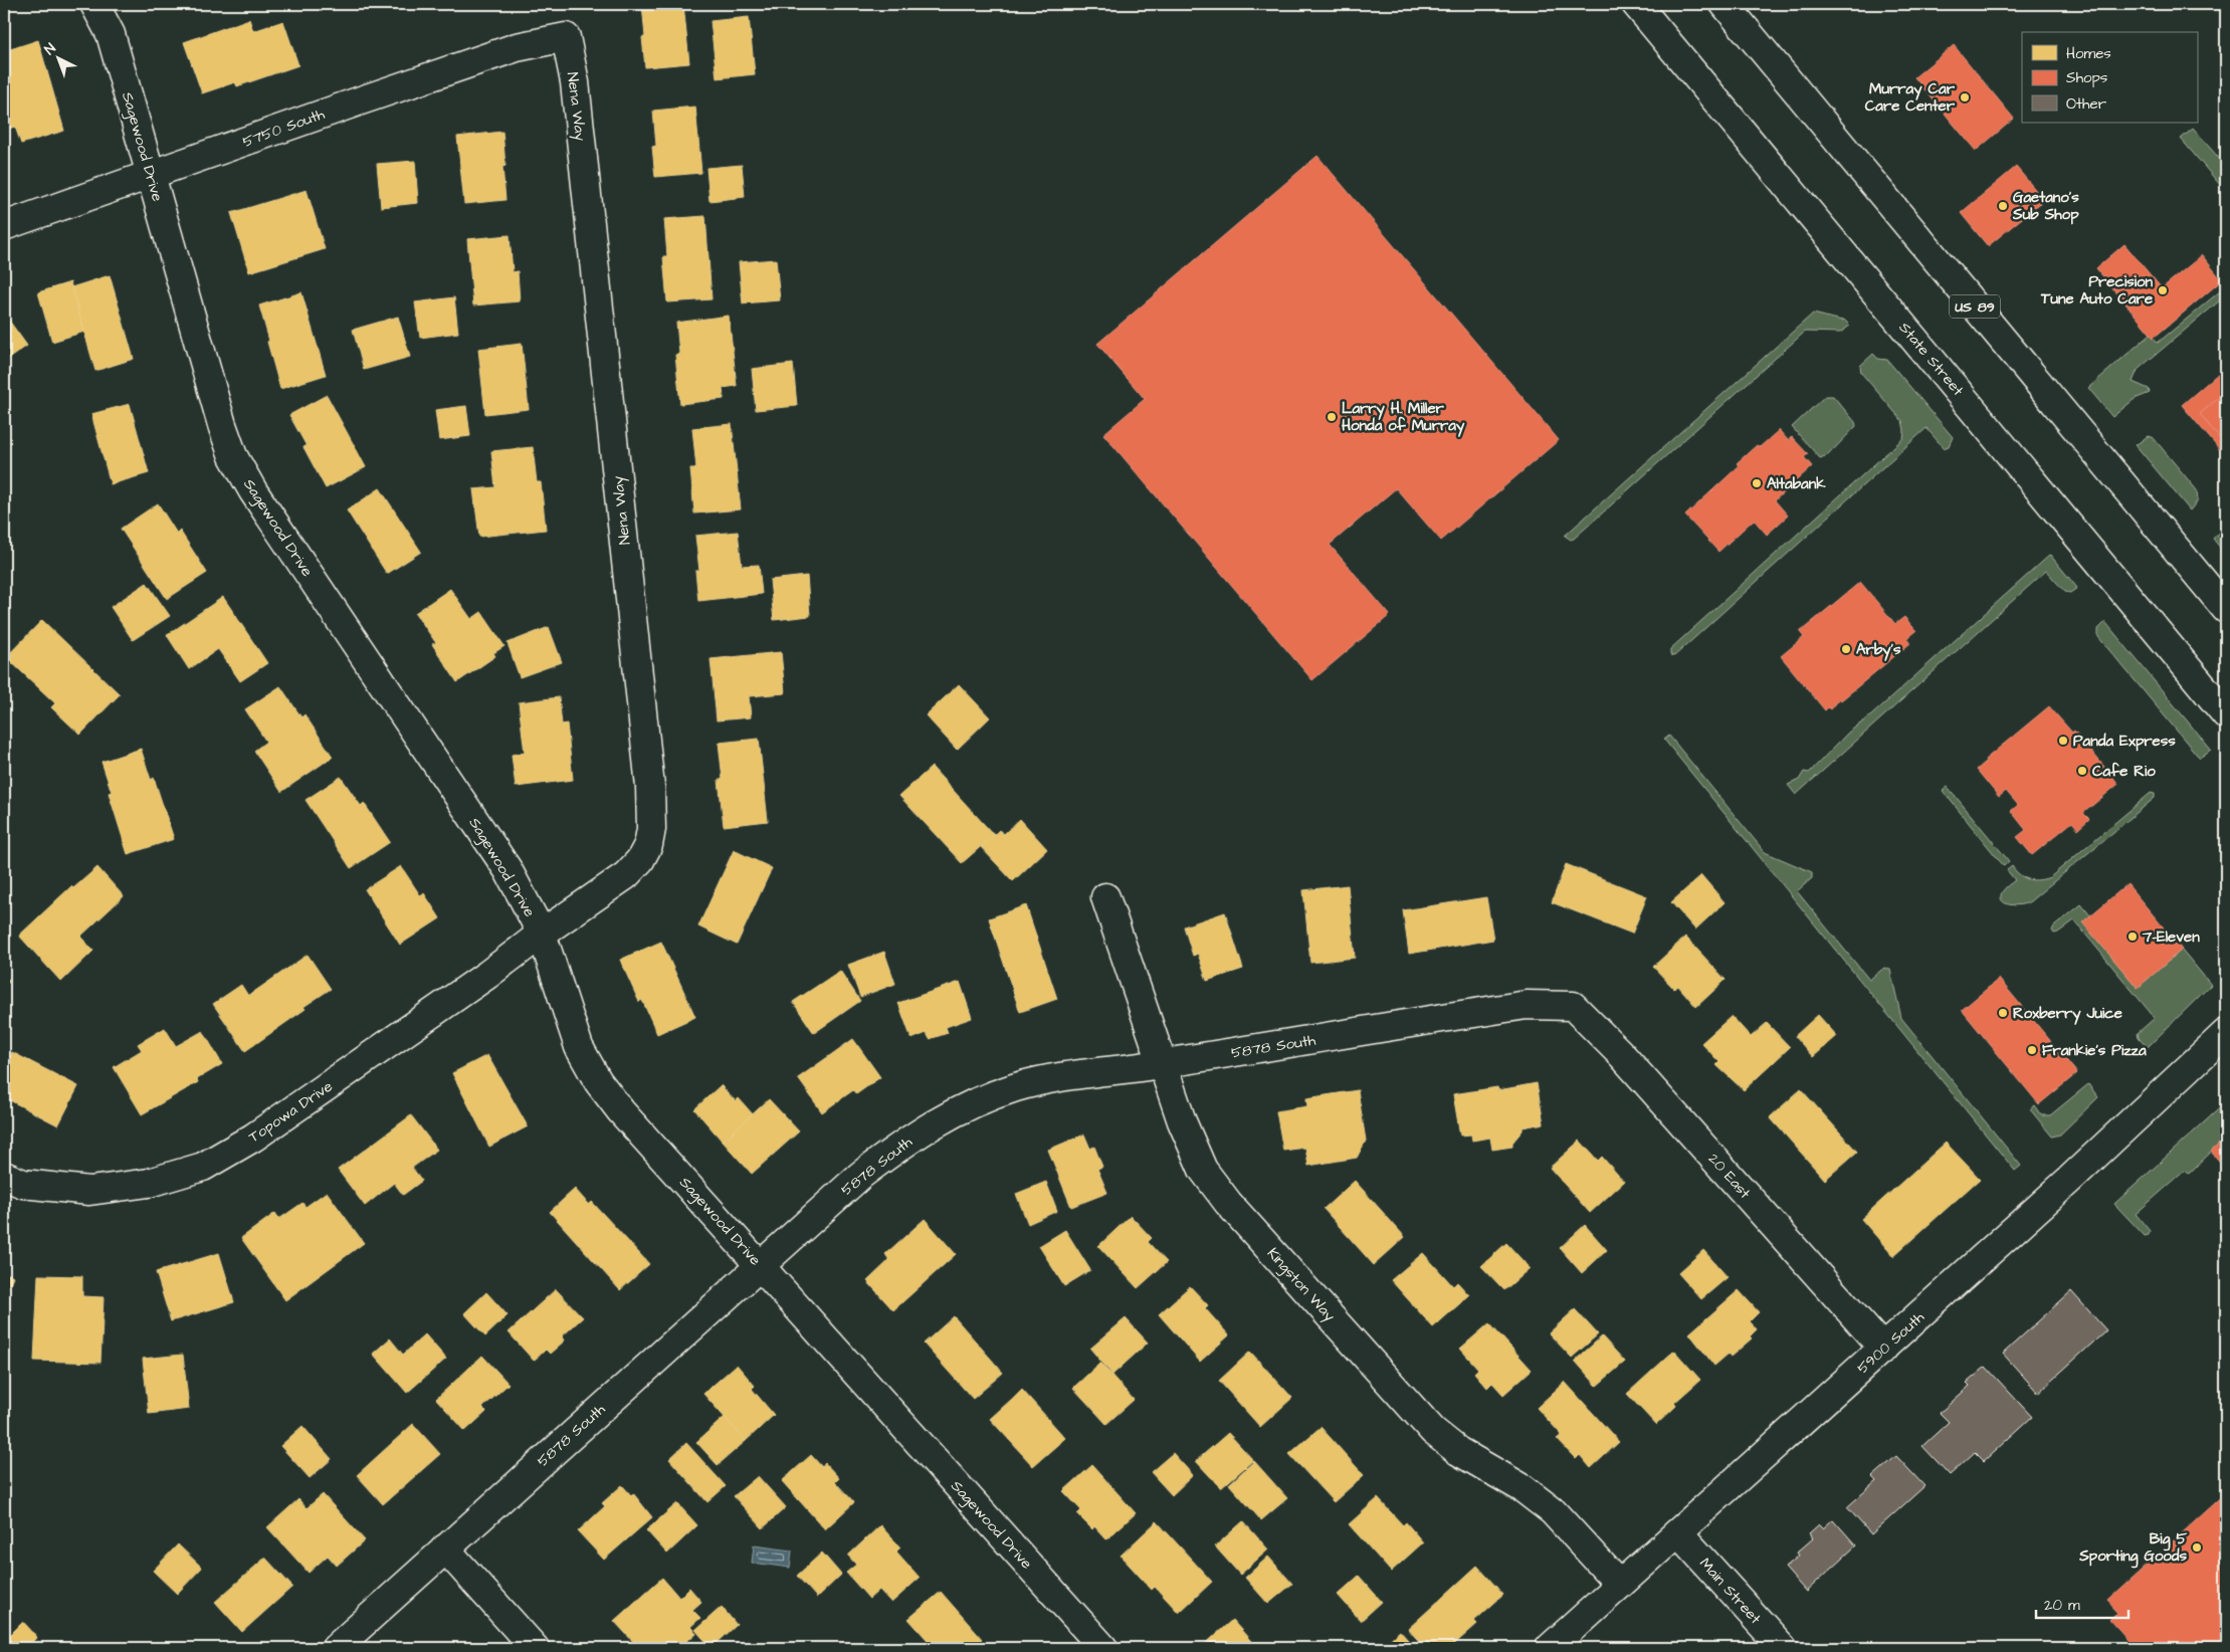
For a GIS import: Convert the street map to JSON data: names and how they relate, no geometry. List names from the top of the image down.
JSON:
{
  "streets": {
    "street": [
      "Nena Way",
      "5750 South",
      "Sagewood Drive",
      "US 89",
      "State Street",
      "5878 South",
      "Topowa Drive",
      "20 East",
      "Kingston Way",
      "5900 South",
      "Main Street"
    ]
  },
  "crossings": [
    ["Nena Way", "5750 South"],
    ["Nena Way", "Sagewood Drive"],
    ["Nena Way", "Topowa Drive"],
    ["5750 South", "Sagewood Drive"],
    ["Sagewood Drive", "5878 South"],
    ["Sagewood Drive", "Topowa Drive"],
    ["5878 South", "20 East"],
    ["5878 South", "Kingston Way"],
    ["20 East", "5900 South"],
    ["Kingston Way", "5900 South"],
    ["5900 South", "Main Street"]
  ],
  "places": [
    "Murray Car Care Center",
    "Gaetano's Sub Shop",
    "Precision Tune Auto Care",
    "Larry H. Miller Honda of Murray",
    "Altabank",
    "Arby's",
    "Panda Express",
    "Cafe Rio",
    "7-Eleven",
    "Roxberry Juice",
    "Frankie's Pizza",
    "Big 5 Sporting Goods"
  ],
  "legend": ["Homes", "Shops", "Other"],
  "scale_bar": "20 m",
  "north": "top left"
}
